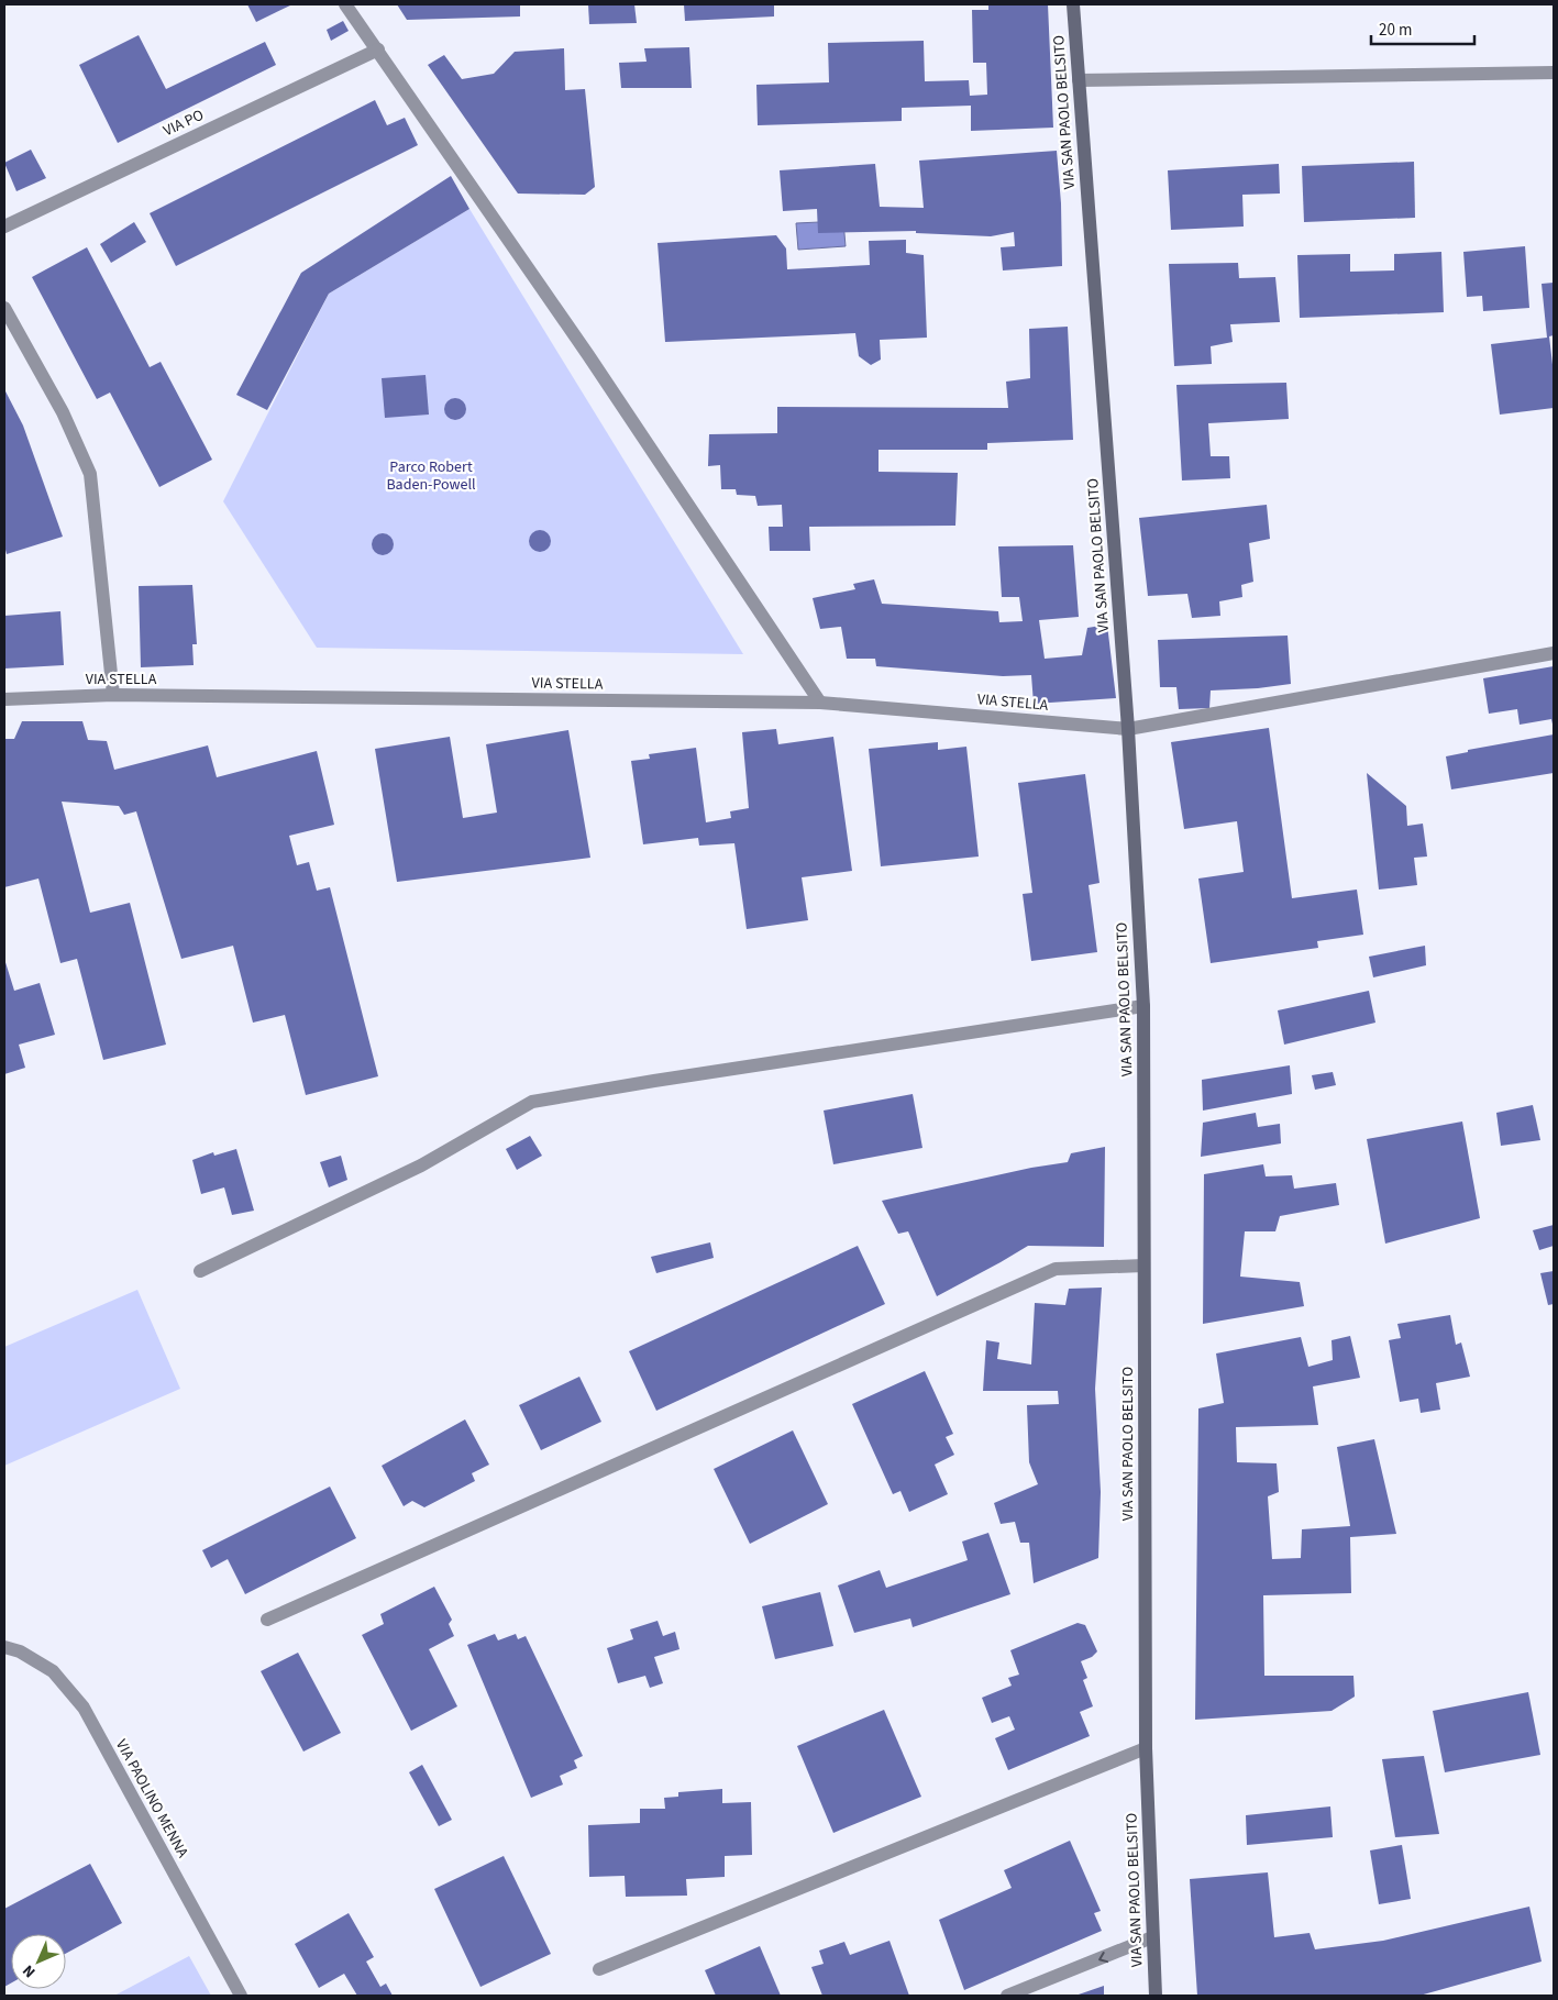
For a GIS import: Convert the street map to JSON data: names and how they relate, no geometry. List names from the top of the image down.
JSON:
{
  "streets": {
    "main road": ["VIA SAN PAOLO BELSITO"],
    "street": ["VIA PO", "VIA STELLA", "VIA PAOLINO MENNA"]
  },
  "crossings": [
    ["VIA SAN PAOLO BELSITO", "VIA STELLA"]
  ],
  "parks": ["Parco Robert Baden-Powell"],
  "scale_bar": "20 m",
  "north": "bottom left"
}
